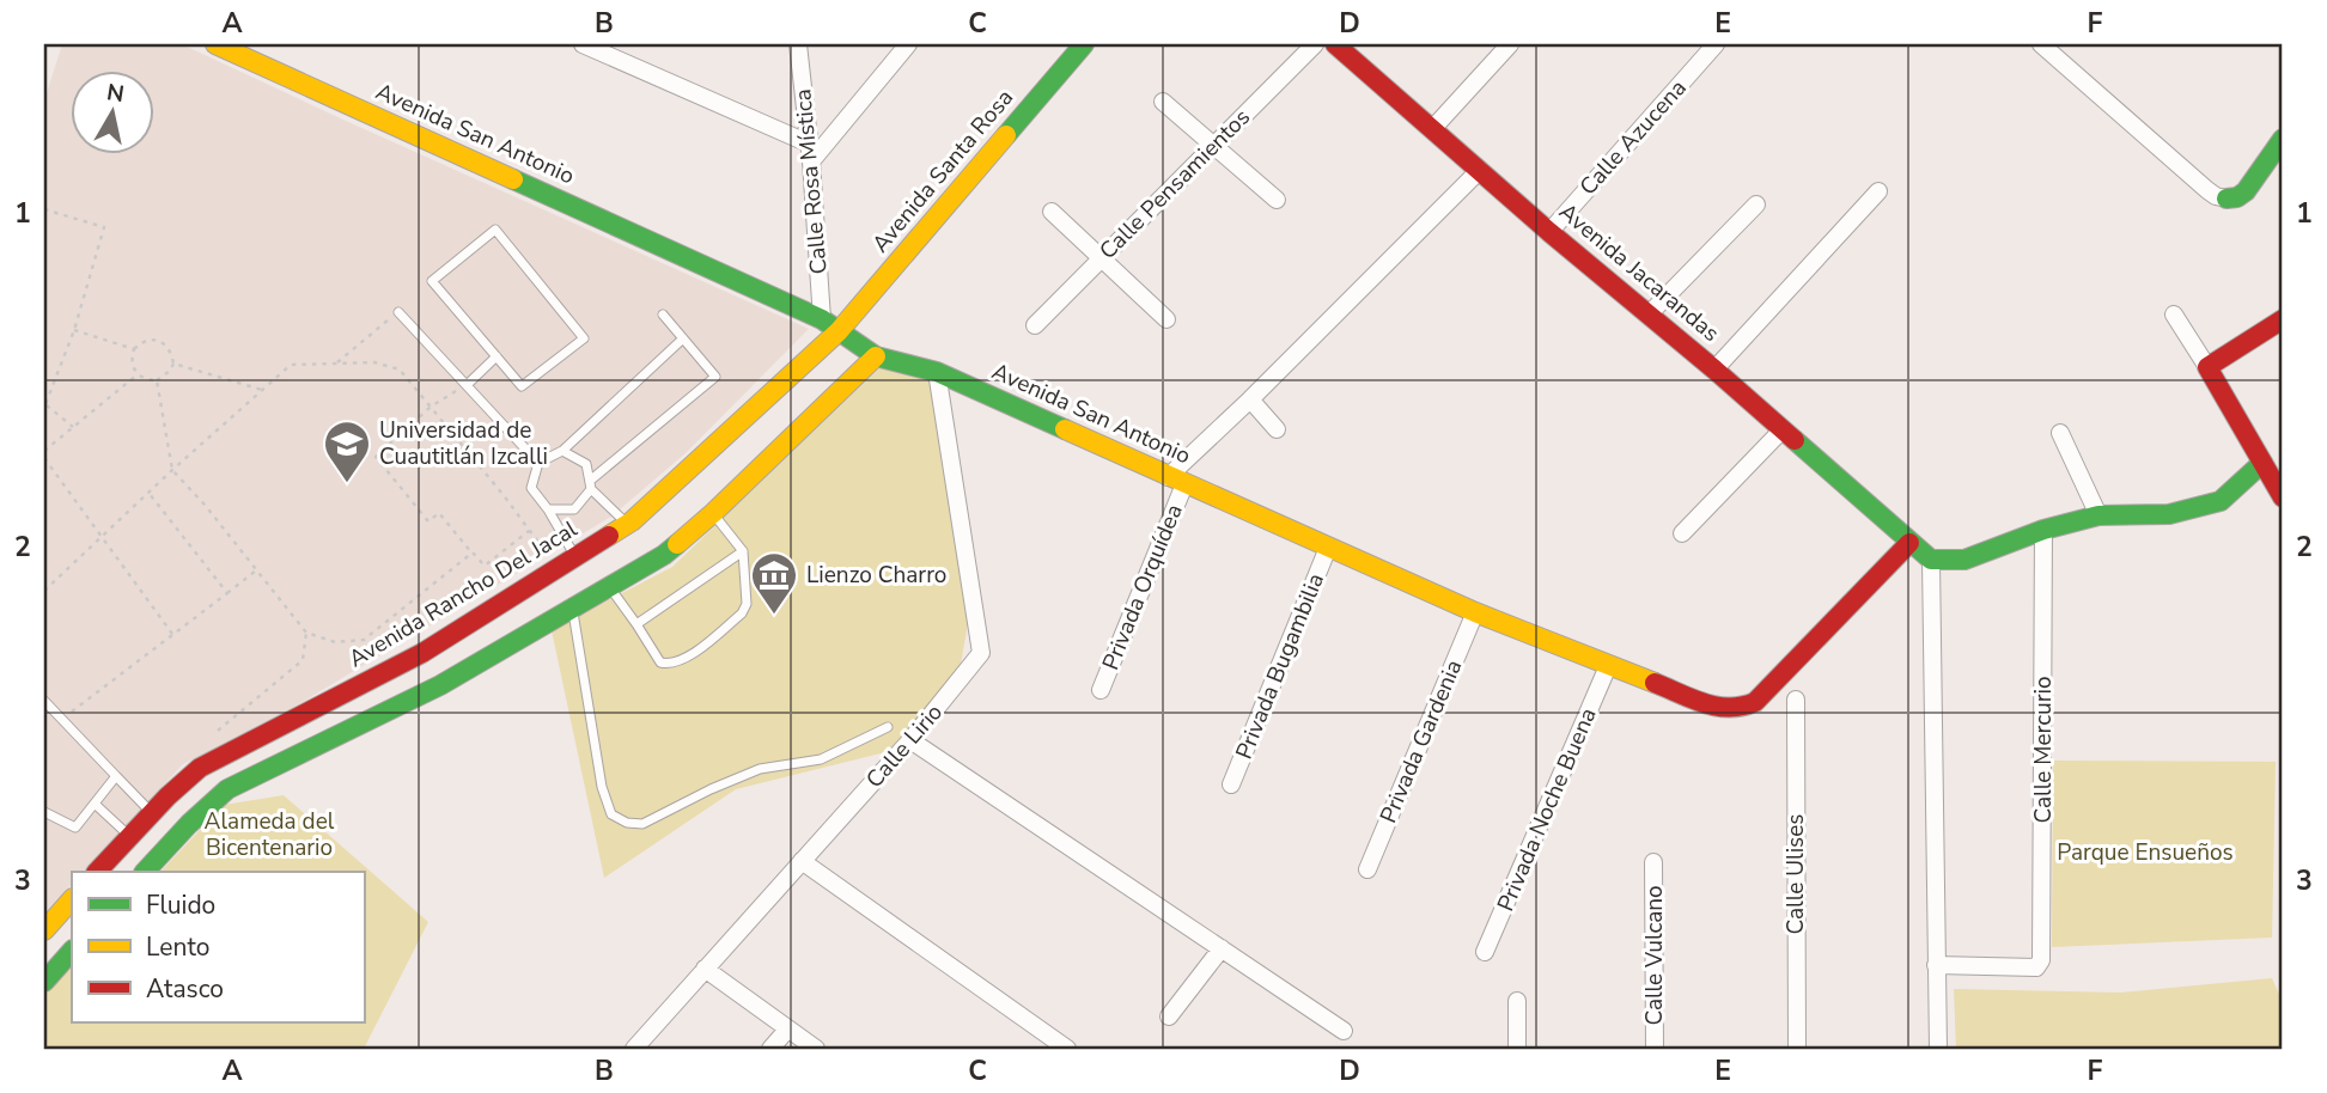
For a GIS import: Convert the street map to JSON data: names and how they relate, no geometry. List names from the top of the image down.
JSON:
{
  "streets": {
    "street": [
      "Avenida San Antonio",
      "Calle Azucena",
      "Avenida Santa Rosa",
      "Calle Rosa Mística",
      "Calle Pensamientos",
      "Avenida Jacarandas",
      "Privada Orquídea",
      "Avenida Rancho Del Jacal",
      "Privada Bugambilia",
      "Privada Gardenia",
      "Calle Lirio",
      "Calle Mercurio",
      "Privada Noche Buena",
      "Calle Ulises",
      "Calle Vulcano"
    ]
  },
  "crossings": [
    ["Avenida San Antonio", "Avenida Santa Rosa"],
    ["Avenida San Antonio", "Calle Rosa Mística"],
    ["Avenida San Antonio", "Avenida Jacarandas"],
    ["Avenida San Antonio", "Privada Orquídea"],
    ["Avenida San Antonio", "Avenida Rancho Del Jacal"],
    ["Avenida San Antonio", "Privada Bugambilia"],
    ["Avenida San Antonio", "Privada Gardenia"],
    ["Avenida San Antonio", "Calle Lirio"],
    ["Avenida San Antonio", "Privada Noche Buena"],
    ["Calle Azucena", "Avenida Jacarandas"],
    ["Avenida Santa Rosa", "Avenida Rancho Del Jacal"]
  ],
  "parks": ["Alameda del Bicentenario", "Parque Ensueños"],
  "places": {
    "school or university": ["Universidad de Cuautitlán Izcalli"],
    "museum": ["Lienzo Charro"]
  },
  "legend": ["Fluido", "Lento", "Atasco"],
  "north": "top",
  "grid": {
    "columns": [
      "A",
      "B",
      "C",
      "D",
      "E",
      "F"
    ],
    "rows": ["1", "2", "3"]
  }
}
